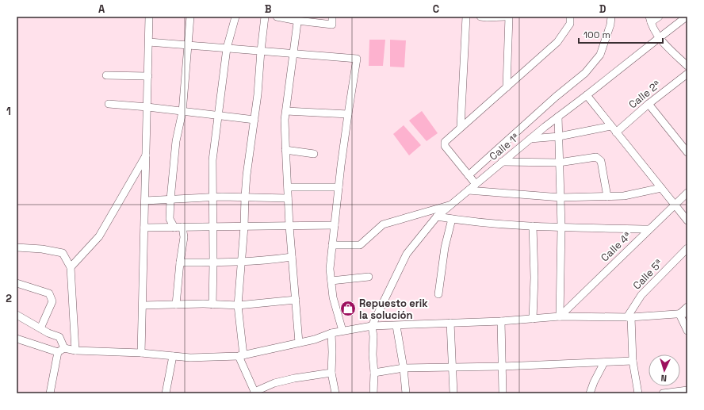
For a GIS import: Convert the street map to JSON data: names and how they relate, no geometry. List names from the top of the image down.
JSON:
{
  "streets": {
    "street": [
      "Calle 2ª",
      "Calle 1ª",
      "Calle 4ª",
      "Calle 5ª"
    ]
  },
  "places": {
    "shop": ["Repuesto erik la solución"]
  },
  "scale_bar": "100 m",
  "north": "bottom",
  "grid": {
    "columns": [
      "A",
      "B",
      "C",
      "D"
    ],
    "rows": ["1", "2"]
  }
}
